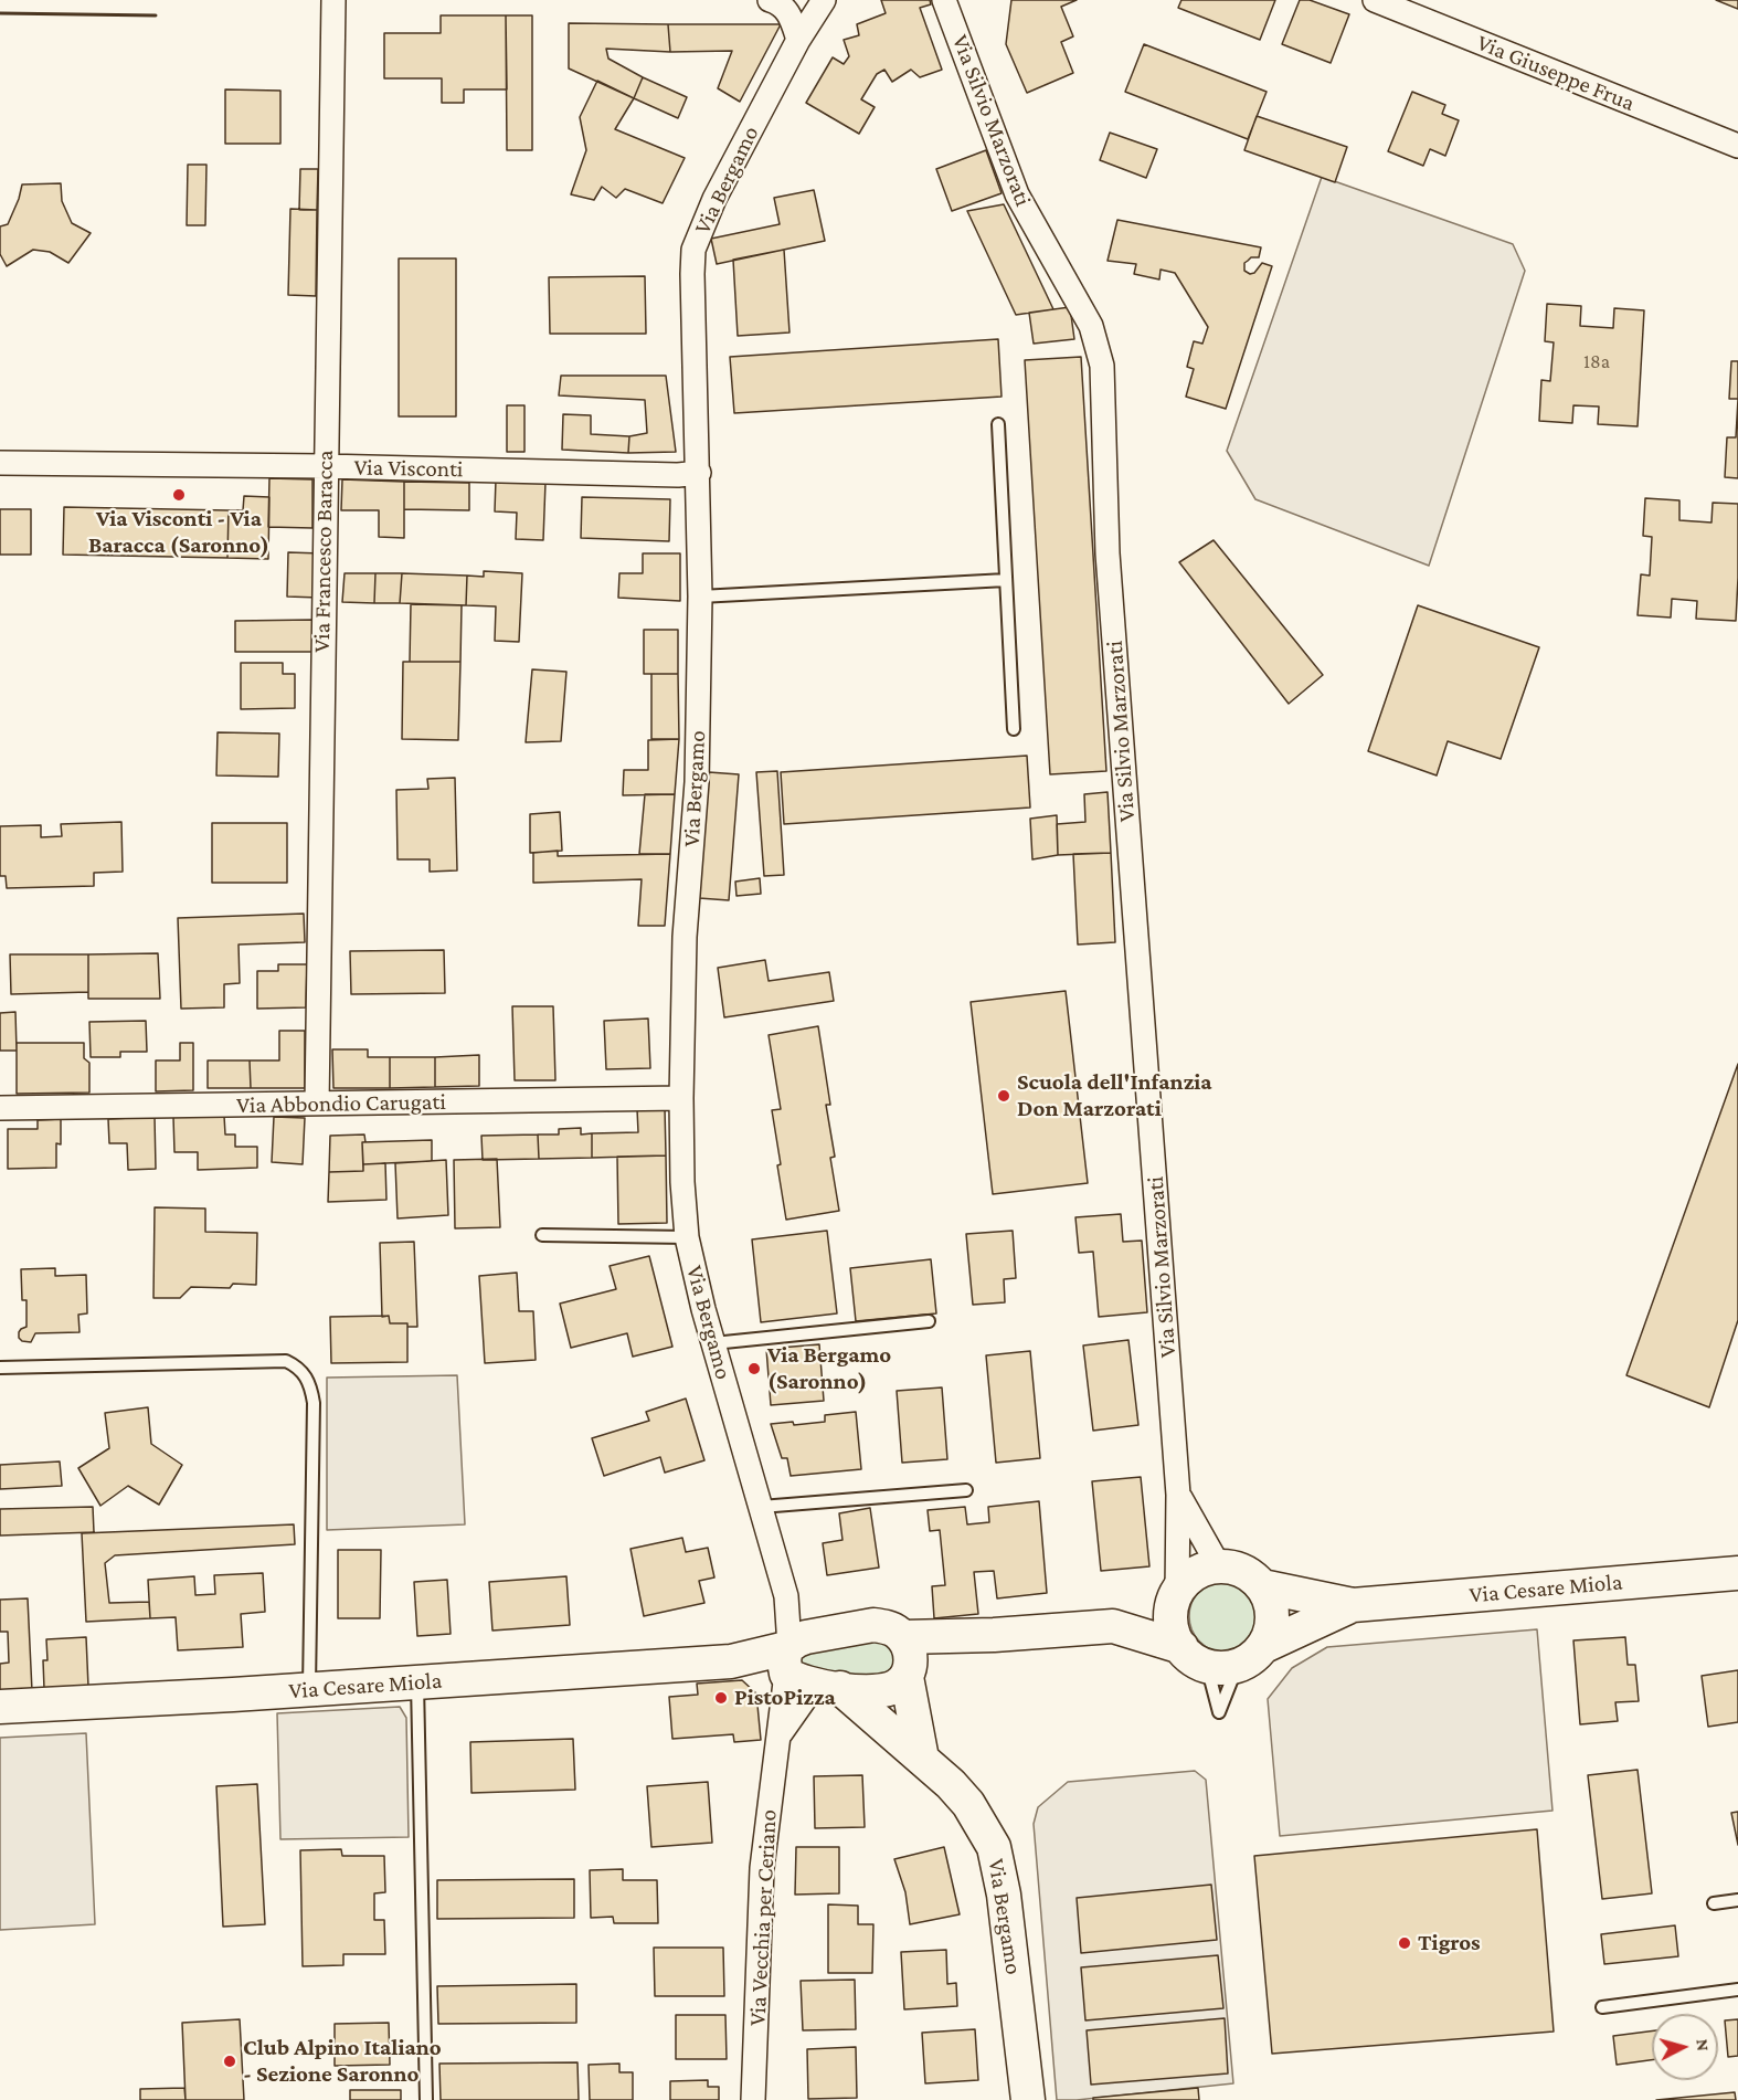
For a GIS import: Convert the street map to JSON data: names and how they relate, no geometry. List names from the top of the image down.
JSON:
{
  "streets": {
    "street": [
      "Via Giuseppe Frua",
      "Via Silvio Marzorati",
      "Via Bergamo",
      "Via Visconti",
      "Via Francesco Baracca",
      "Via Abbondio Carugati",
      "Via Cesare Miola",
      "Via Vecchia per Ceriano"
    ]
  },
  "crossings": [
    ["Via Silvio Marzorati", "Via Cesare Miola"],
    ["Via Bergamo", "Via Visconti"],
    ["Via Bergamo", "Via Abbondio Carugati"],
    ["Via Bergamo", "Via Cesare Miola"],
    ["Via Bergamo", "Via Vecchia per Ceriano"],
    ["Via Visconti", "Via Francesco Baracca"],
    ["Via Francesco Baracca", "Via Abbondio Carugati"],
    ["Via Cesare Miola", "Via Vecchia per Ceriano"]
  ],
  "places": [
    "Via Visconti - Via Baracca (Saronno)",
    "Scuola dell'Infanzia Don Marzorati",
    "Via Bergamo (Saronno)",
    "PistoPizza",
    "Tigros",
    "Club Alpino Italiano - Sezione Saronno"
  ],
  "house_numbers": ["18a"],
  "north": "right"
}
